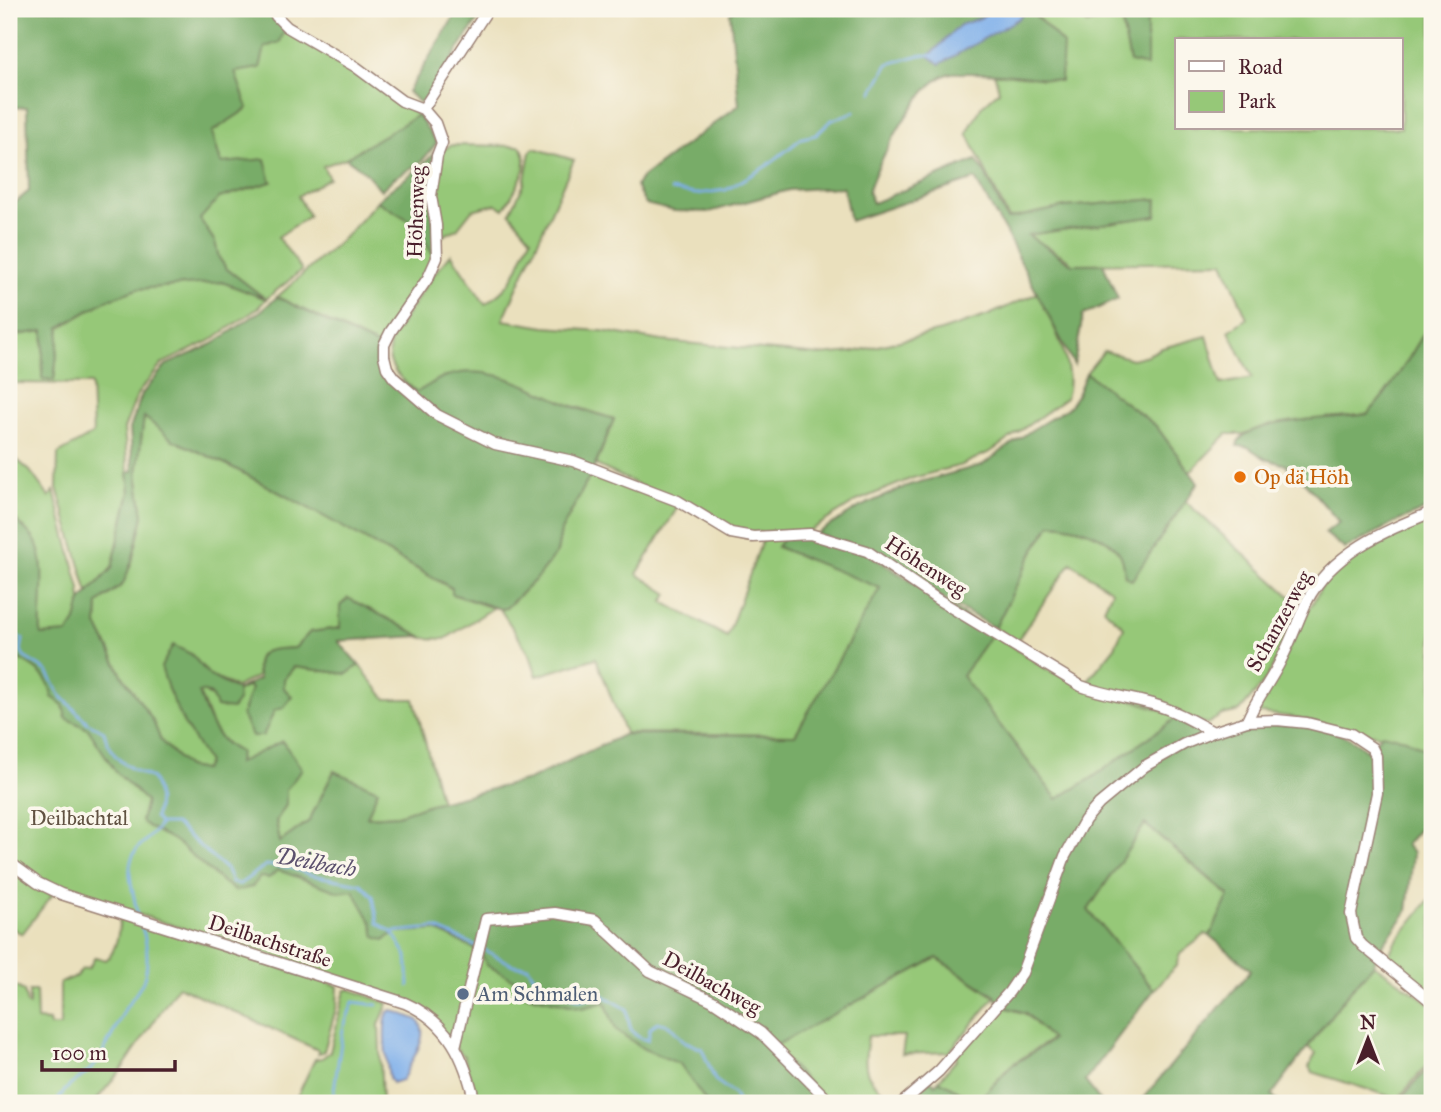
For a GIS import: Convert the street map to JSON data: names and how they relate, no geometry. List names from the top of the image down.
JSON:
{
  "streets": {
    "street": [
      "Höhenweg",
      "Schanzerweg",
      "Deilbachstraße",
      "Deilbachweg"
    ]
  },
  "crossings": [
    ["Deilbachstraße", "Deilbachweg"]
  ],
  "water": ["Deilbach"],
  "parks": ["Deilbachtal"],
  "places": ["Op dä Höh", "Am Schmalen"],
  "legend": ["Road", "Park"],
  "scale_bar": "100 m",
  "north": "top"
}
